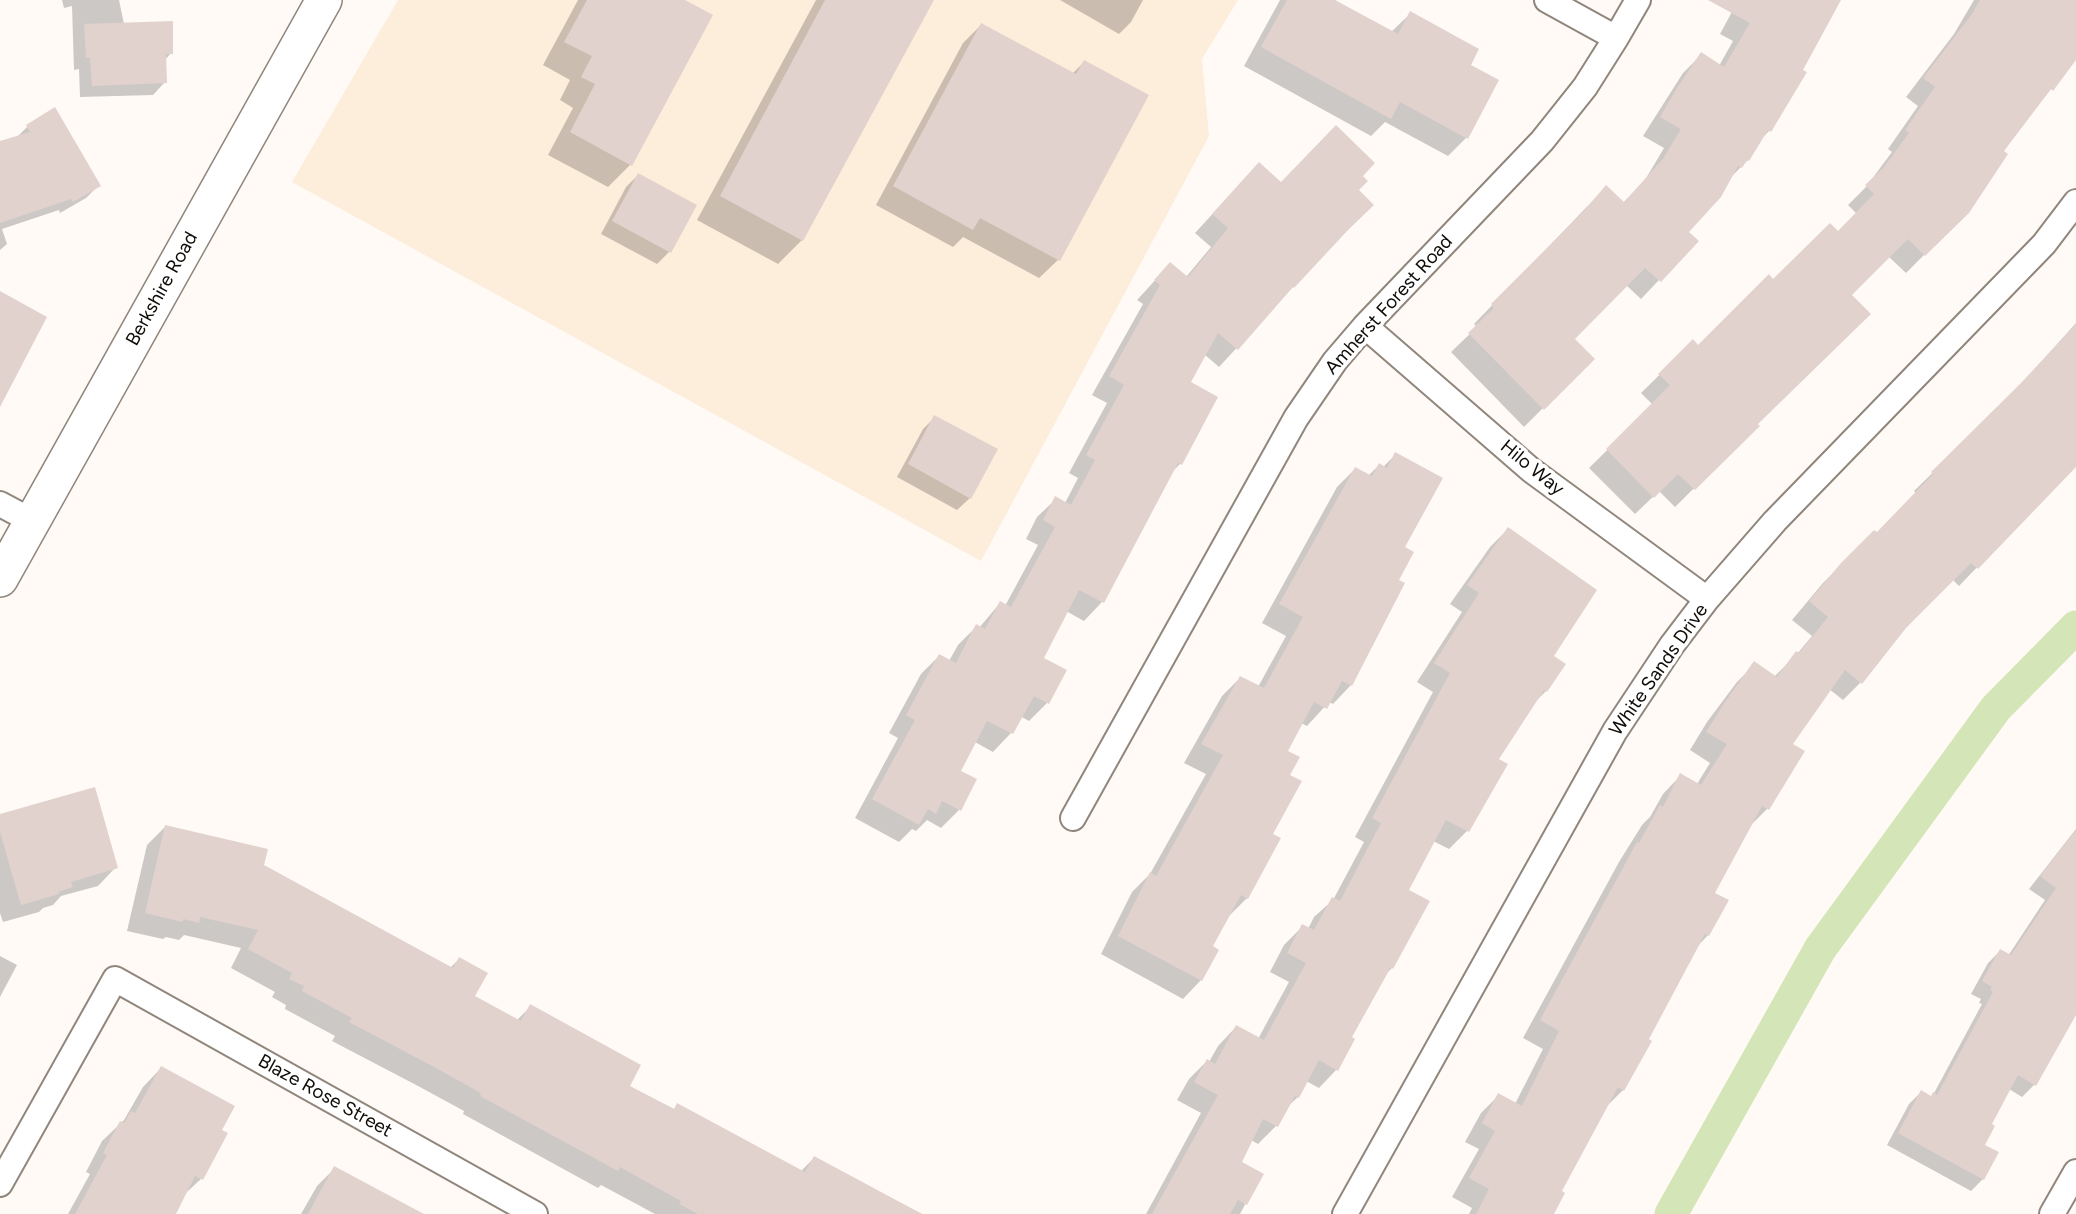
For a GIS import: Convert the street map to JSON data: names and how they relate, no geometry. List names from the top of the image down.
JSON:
{
  "streets": {
    "street": [
      "Berkshire Road",
      "Amherst Forest Road",
      "Hilo Way",
      "White Sands Drive",
      "Blaze Rose Street"
    ]
  },
  "crossings": [
    ["Amherst Forest Road", "Hilo Way"],
    ["Hilo Way", "White Sands Drive"]
  ]
}
